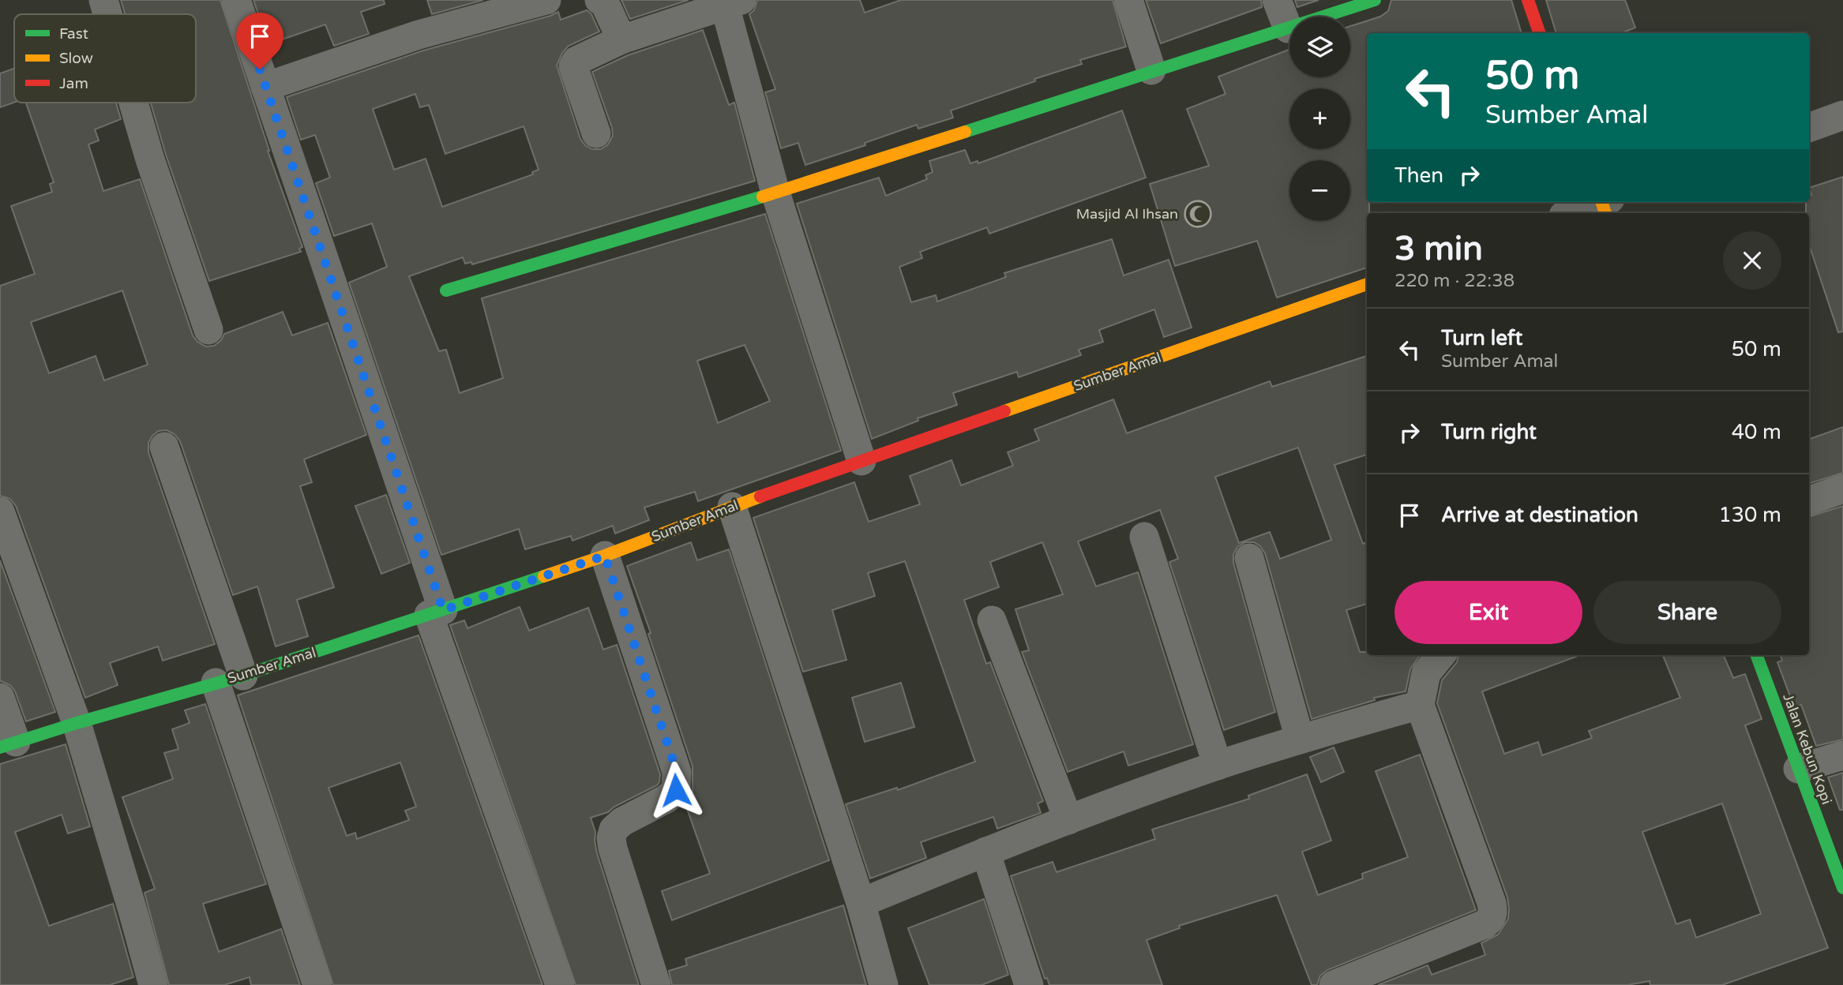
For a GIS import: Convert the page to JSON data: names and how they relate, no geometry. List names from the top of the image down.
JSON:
{
  "streets": {
    "street": ["Sumber Amal", "Jalan Kebun Kopi"]
  },
  "places": {
    "mosque": ["Masjid Al Ihsan"]
  },
  "legend": ["Fast", "Slow", "Jam"],
  "page": {
    "map_buttons": ["+", "−"],
    "turn": ["50 m", "Sumber Amal"],
    "then": "Then",
    "heading": ["3 min", "220 m · 22:38"],
    "list": [
      {
        "name": "Turn left",
        "note": "Sumber Amal",
        "value": "50 m"
      },
      {
        "name": "Turn right",
        "value": "40 m"
      },
      {
        "name": "Arrive at destination",
        "value": "130 m"
      }
    ],
    "buttons": ["Exit", "Share"]
  }
}
